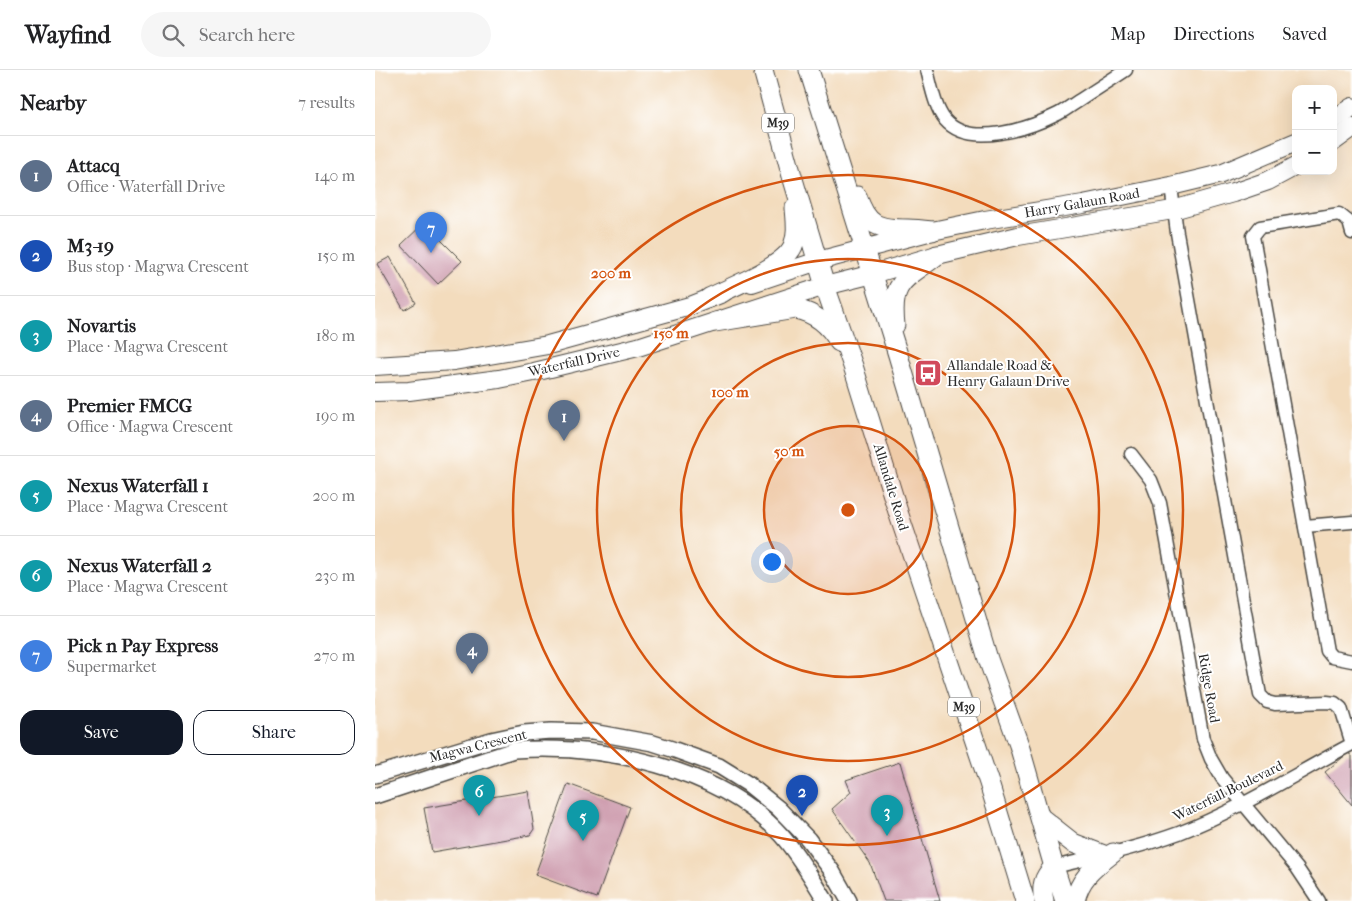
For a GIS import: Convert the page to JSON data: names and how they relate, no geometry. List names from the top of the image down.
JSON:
{
  "streets": {
    "main road": [
      "M39",
      "Harry Galaun Road",
      "Waterfall Drive",
      "Allandale Road"
    ],
    "street": ["Ridge Road", "Magwa Crescent", "Waterfall Boulevard"]
  },
  "crossings": [
    ["M39", "Harry Galaun Road"],
    ["M39", "Waterfall Boulevard"],
    ["Harry Galaun Road", "Waterfall Drive"],
    ["Harry Galaun Road", "Allandale Road"],
    ["Waterfall Drive", "Allandale Road"],
    ["Ridge Road", "Waterfall Boulevard"]
  ],
  "places": {
    "bus stop": ["Allandale Road & Henry Galaun Drive"]
  },
  "page": {
    "header": "Wayfind",
    "search": "Search here",
    "nav": ["Map", "Directions", "Saved"],
    "heading": ["Nearby", "7 results"],
    "map_buttons": ["+", "−"],
    "list": [
      {
        "mark": "1",
        "name": "Attacq",
        "note": "Office · Waterfall Drive",
        "value": "140 m"
      },
      {
        "mark": "2",
        "name": "M3-19",
        "note": "Bus stop · Magwa Crescent",
        "value": "150 m"
      },
      {
        "mark": "3",
        "name": "Novartis",
        "note": "Place · Magwa Crescent",
        "value": "180 m"
      },
      {
        "mark": "4",
        "name": "Premier FMCG",
        "note": "Office · Magwa Crescent",
        "value": "190 m"
      },
      {
        "mark": "5",
        "name": "Nexus Waterfall 1",
        "note": "Place · Magwa Crescent",
        "value": "200 m"
      },
      {
        "mark": "6",
        "name": "Nexus Waterfall 2",
        "note": "Place · Magwa Crescent",
        "value": "230 m"
      },
      {
        "mark": "7",
        "name": "Pick n Pay Express",
        "note": "Supermarket",
        "value": "270 m"
      }
    ],
    "pins": [
      "7",
      "1",
      "4",
      "2",
      "6",
      "3",
      "5"
    ],
    "buttons": ["Save", "Share"]
  },
  "rings": [
    "200 m",
    "150 m",
    "100 m",
    "50 m"
  ]
}
